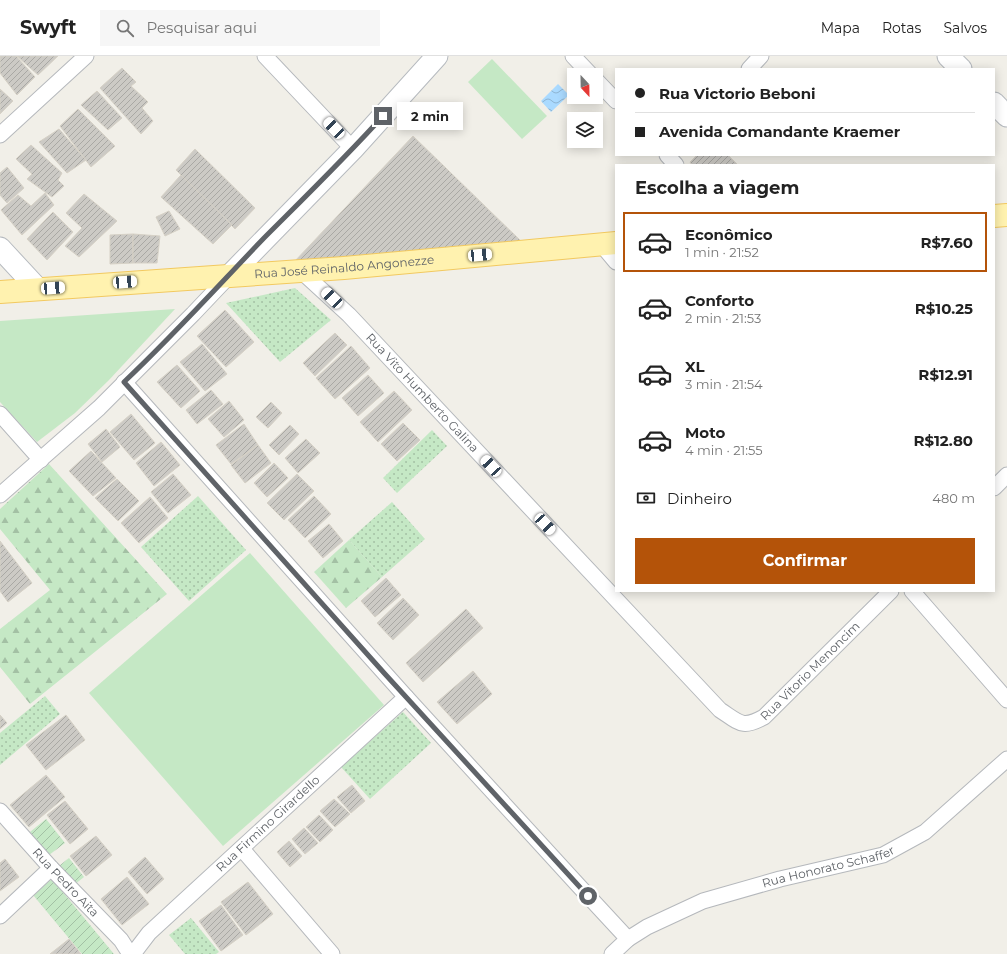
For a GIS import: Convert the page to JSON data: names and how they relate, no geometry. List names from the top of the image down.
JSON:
{
  "streets": {
    "main road": ["Rua José Reinaldo Angonezze"],
    "street": [
      "Rua Vito Humberto Galina",
      "Rua Vitorio Menoncim",
      "Rua Firmino Girardello",
      "Rua Honorato Schaffer",
      "Rua Pedro Aita"
    ]
  },
  "crossings": [
    ["Rua José Reinaldo Angonezze", "Rua Vito Humberto Galina"],
    ["Rua Vito Humberto Galina", "Rua Vitorio Menoncim"],
    ["Rua Firmino Girardello", "Rua Pedro Aita"]
  ],
  "north": "bottom",
  "page": {
    "header": "Swyft",
    "search": "Pesquisar aqui",
    "nav": ["Mapa", "Rotas", "Salvos"],
    "banner": ["Rua Victorio Beboni", "Avenida Comandante Kraemer"],
    "bubble": "2 min",
    "heading": "Escolha a viagem",
    "list": [
      {
        "name": "Econômico",
        "note": "1 min · 21:52",
        "value": "R$7.60"
      },
      {
        "name": "Conforto",
        "note": "2 min · 21:53",
        "value": "R$10.25"
      },
      {
        "name": "XL",
        "note": "3 min · 21:54",
        "value": "R$12.91"
      },
      {
        "name": "Moto",
        "note": "4 min · 21:55",
        "value": "R$12.80"
      }
    ],
    "pay": ["Dinheiro", "480 m"],
    "buttons": "Confirmar"
  }
}
